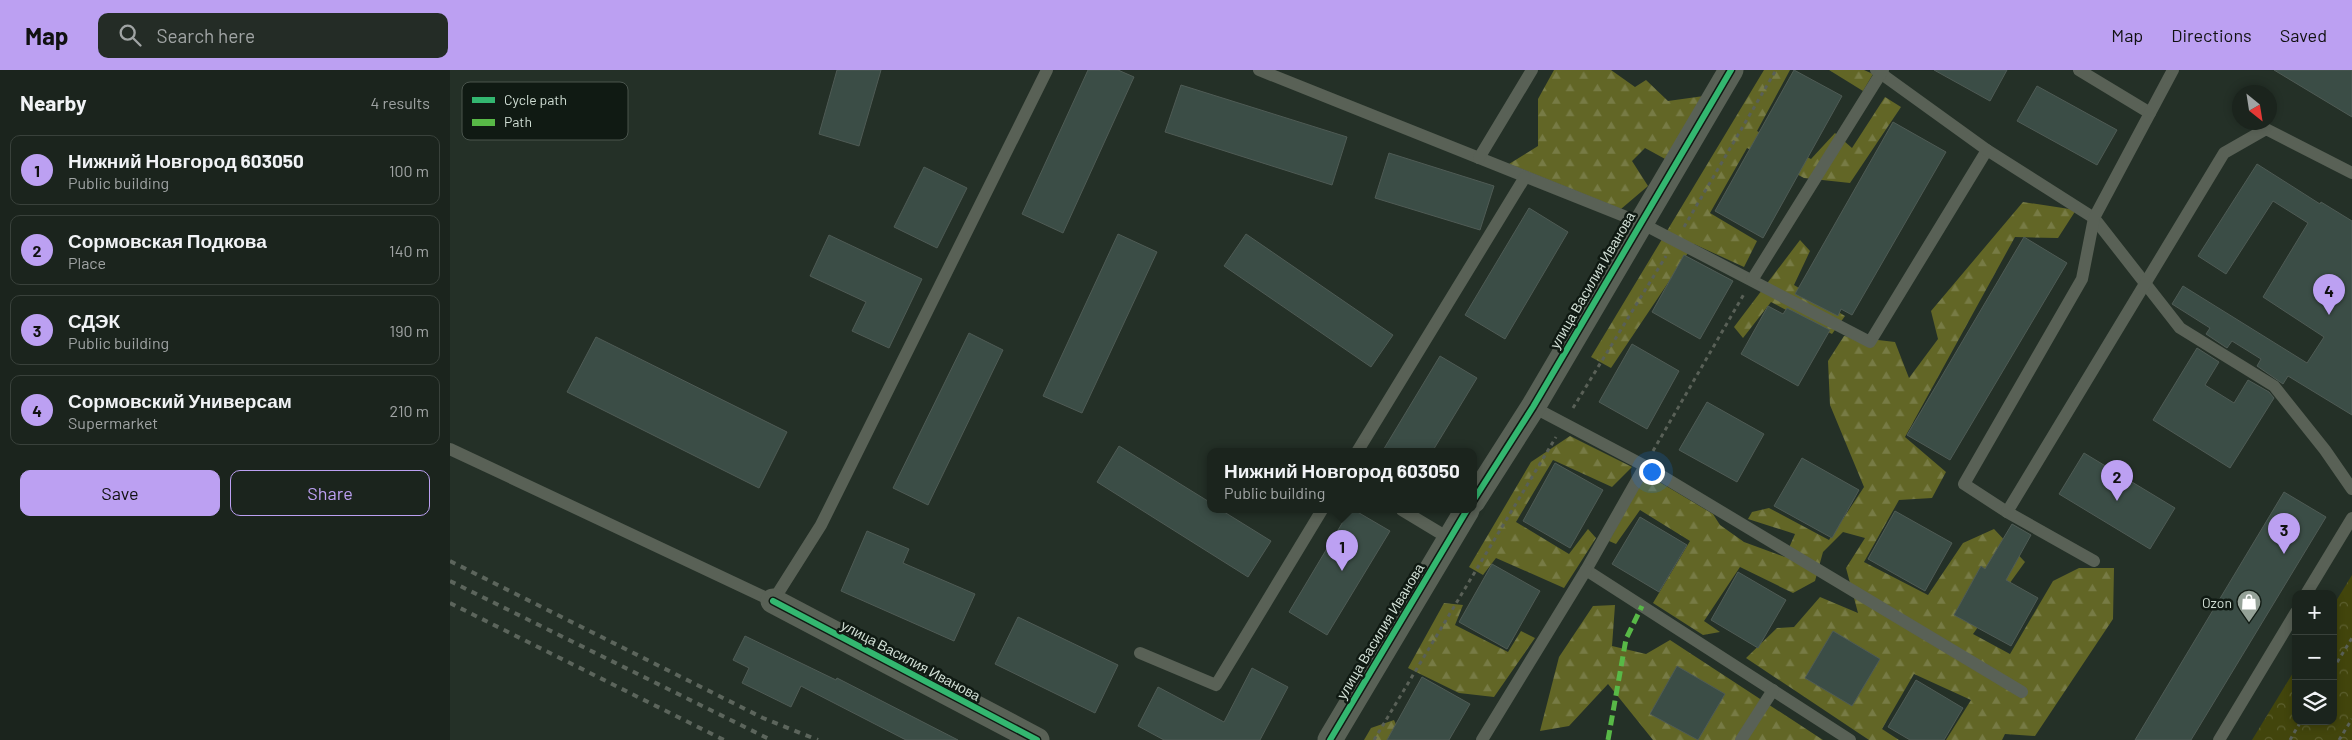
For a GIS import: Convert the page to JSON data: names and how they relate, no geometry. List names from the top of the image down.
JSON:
{
  "streets": {
    "street": ["улица Василия Иванова"]
  },
  "places": {
    "shop": ["Ozon"]
  },
  "legend": ["Cycle path", "Path"],
  "north": "bottom right",
  "page": {
    "header": "Map",
    "search": "Search here",
    "nav": ["Map", "Directions", "Saved"],
    "heading": ["Nearby", "4 results"],
    "list": [
      {
        "mark": "1",
        "name": "Нижний Новгород 603050",
        "note": "Public building",
        "value": "100 m"
      },
      {
        "mark": "2",
        "name": "Сормовская Подкова",
        "note": "Place",
        "value": "140 m"
      },
      {
        "mark": "3",
        "name": "СДЭК",
        "note": "Public building",
        "value": "190 m"
      },
      {
        "mark": "4",
        "name": "Сормовский Универсам",
        "note": "Supermarket",
        "value": "210 m"
      }
    ],
    "pins": [
      "4",
      "2",
      "3",
      "1"
    ],
    "popup": ["Нижний Новгород 603050", "Public building"],
    "buttons": ["Save", "Share"],
    "map_buttons": ["+", "−"]
  }
}
